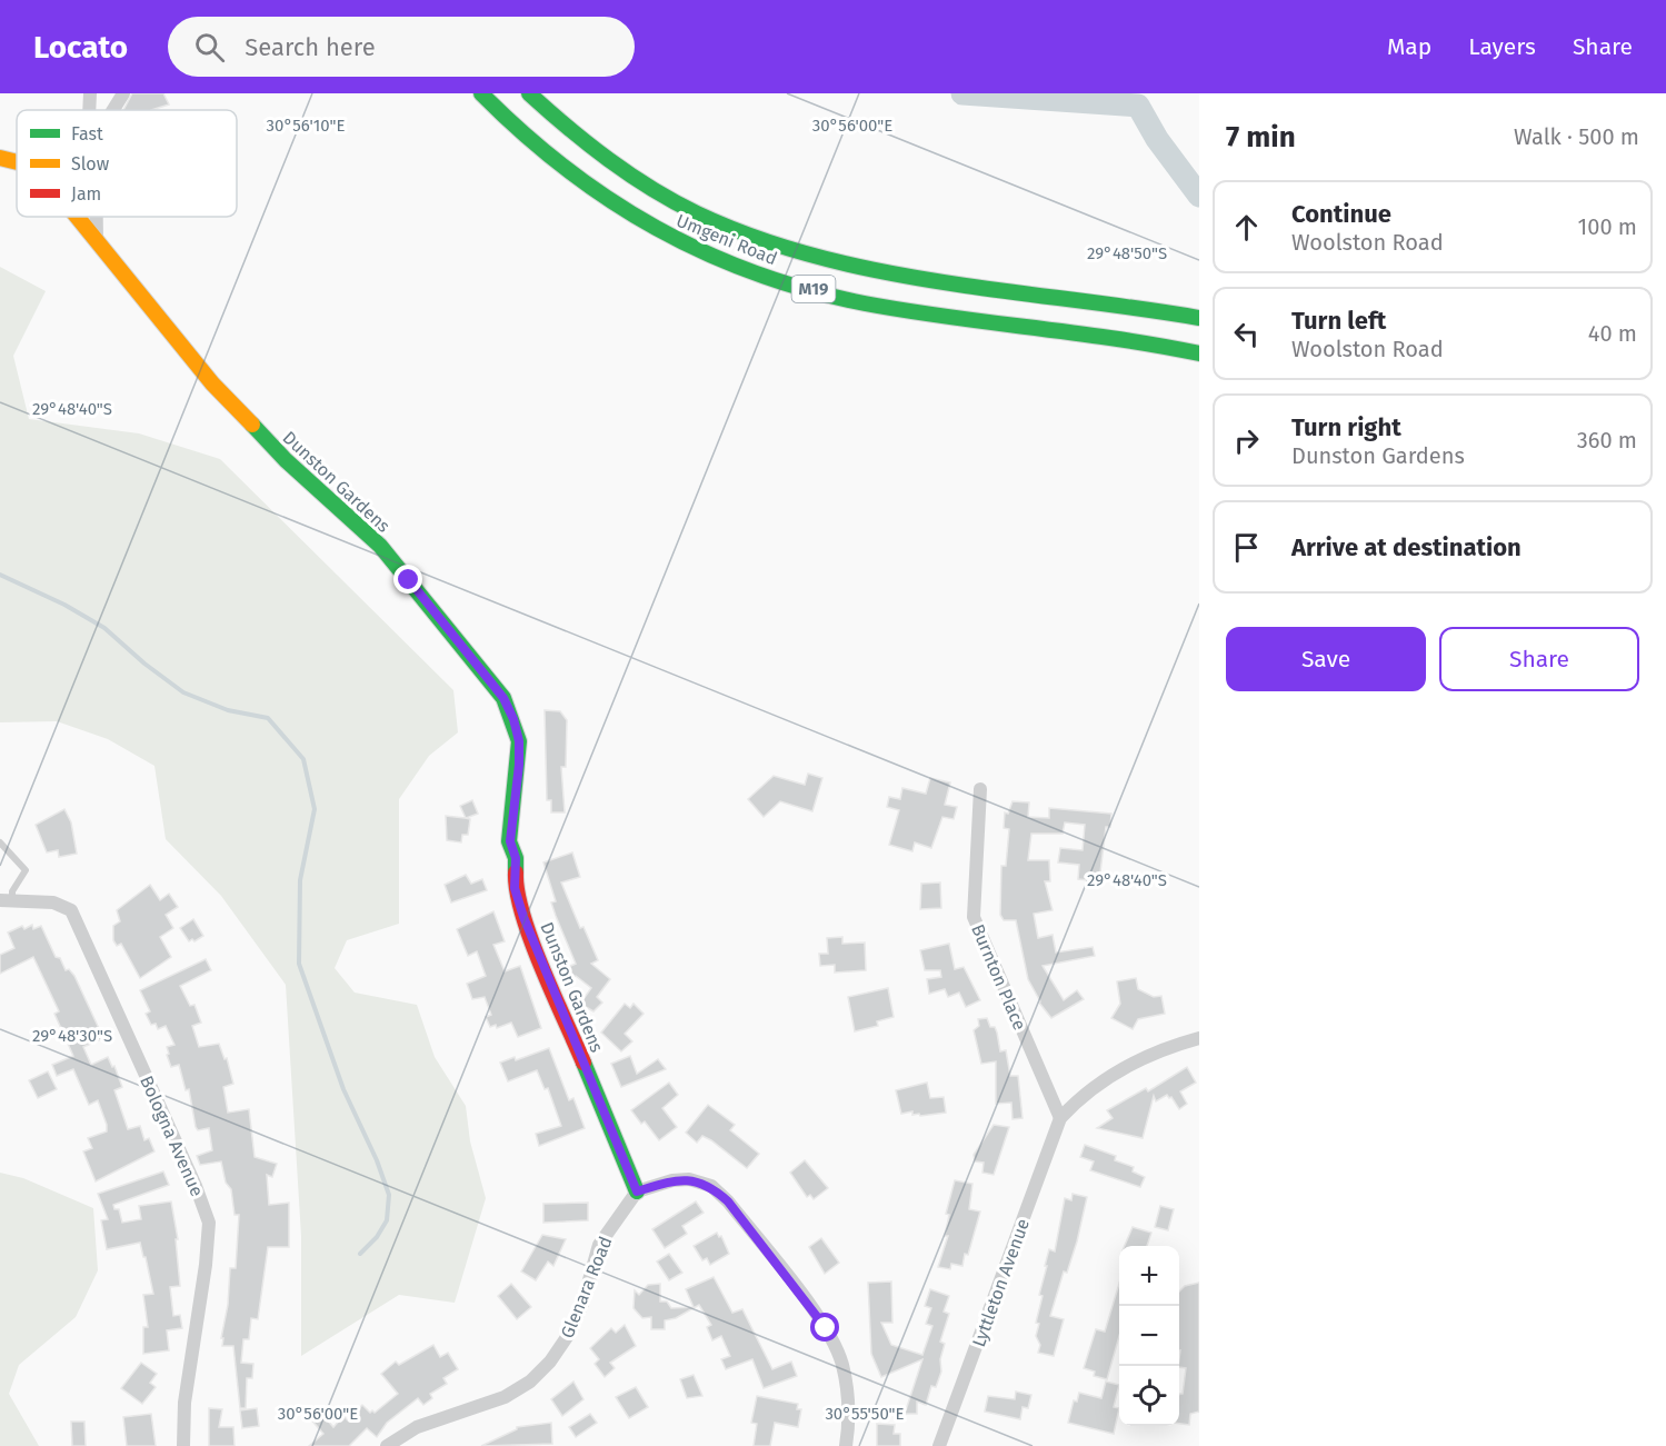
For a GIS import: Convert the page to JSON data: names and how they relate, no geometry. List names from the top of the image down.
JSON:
{
  "streets": {
    "main road": ["Umgeni Road", "M19", "Dunston Gardens"],
    "street": [
      "Burnton Place",
      "Bologna Avenue",
      "Lyttleton Avenue",
      "Glenara Road"
    ]
  },
  "crossings": [
    ["Dunston Gardens", "Glenara Road"],
    ["Burnton Place", "Lyttleton Avenue"]
  ],
  "legend": ["Fast", "Slow", "Jam"],
  "page": {
    "header": "Locato",
    "search": "Search here",
    "nav": ["Map", "Layers", "Share"],
    "heading": ["7 min", "Walk · 500 m"],
    "list": [
      ["Continue", "Woolston Road", "100 m"],
      ["Turn left", "Woolston Road", "40 m"],
      ["Turn right", "Dunston Gardens", "360 m"],
      "Arrive at destination"
    ],
    "buttons": ["Save", "Share"],
    "map_buttons": ["+", "−"]
  },
  "coordinates": [
    "30°56'10\"E",
    "30°56'00\"E",
    "29°48'50\"S",
    "29°48'40\"S",
    "29°48'30\"S",
    "30°55'50\"E"
  ]
}
